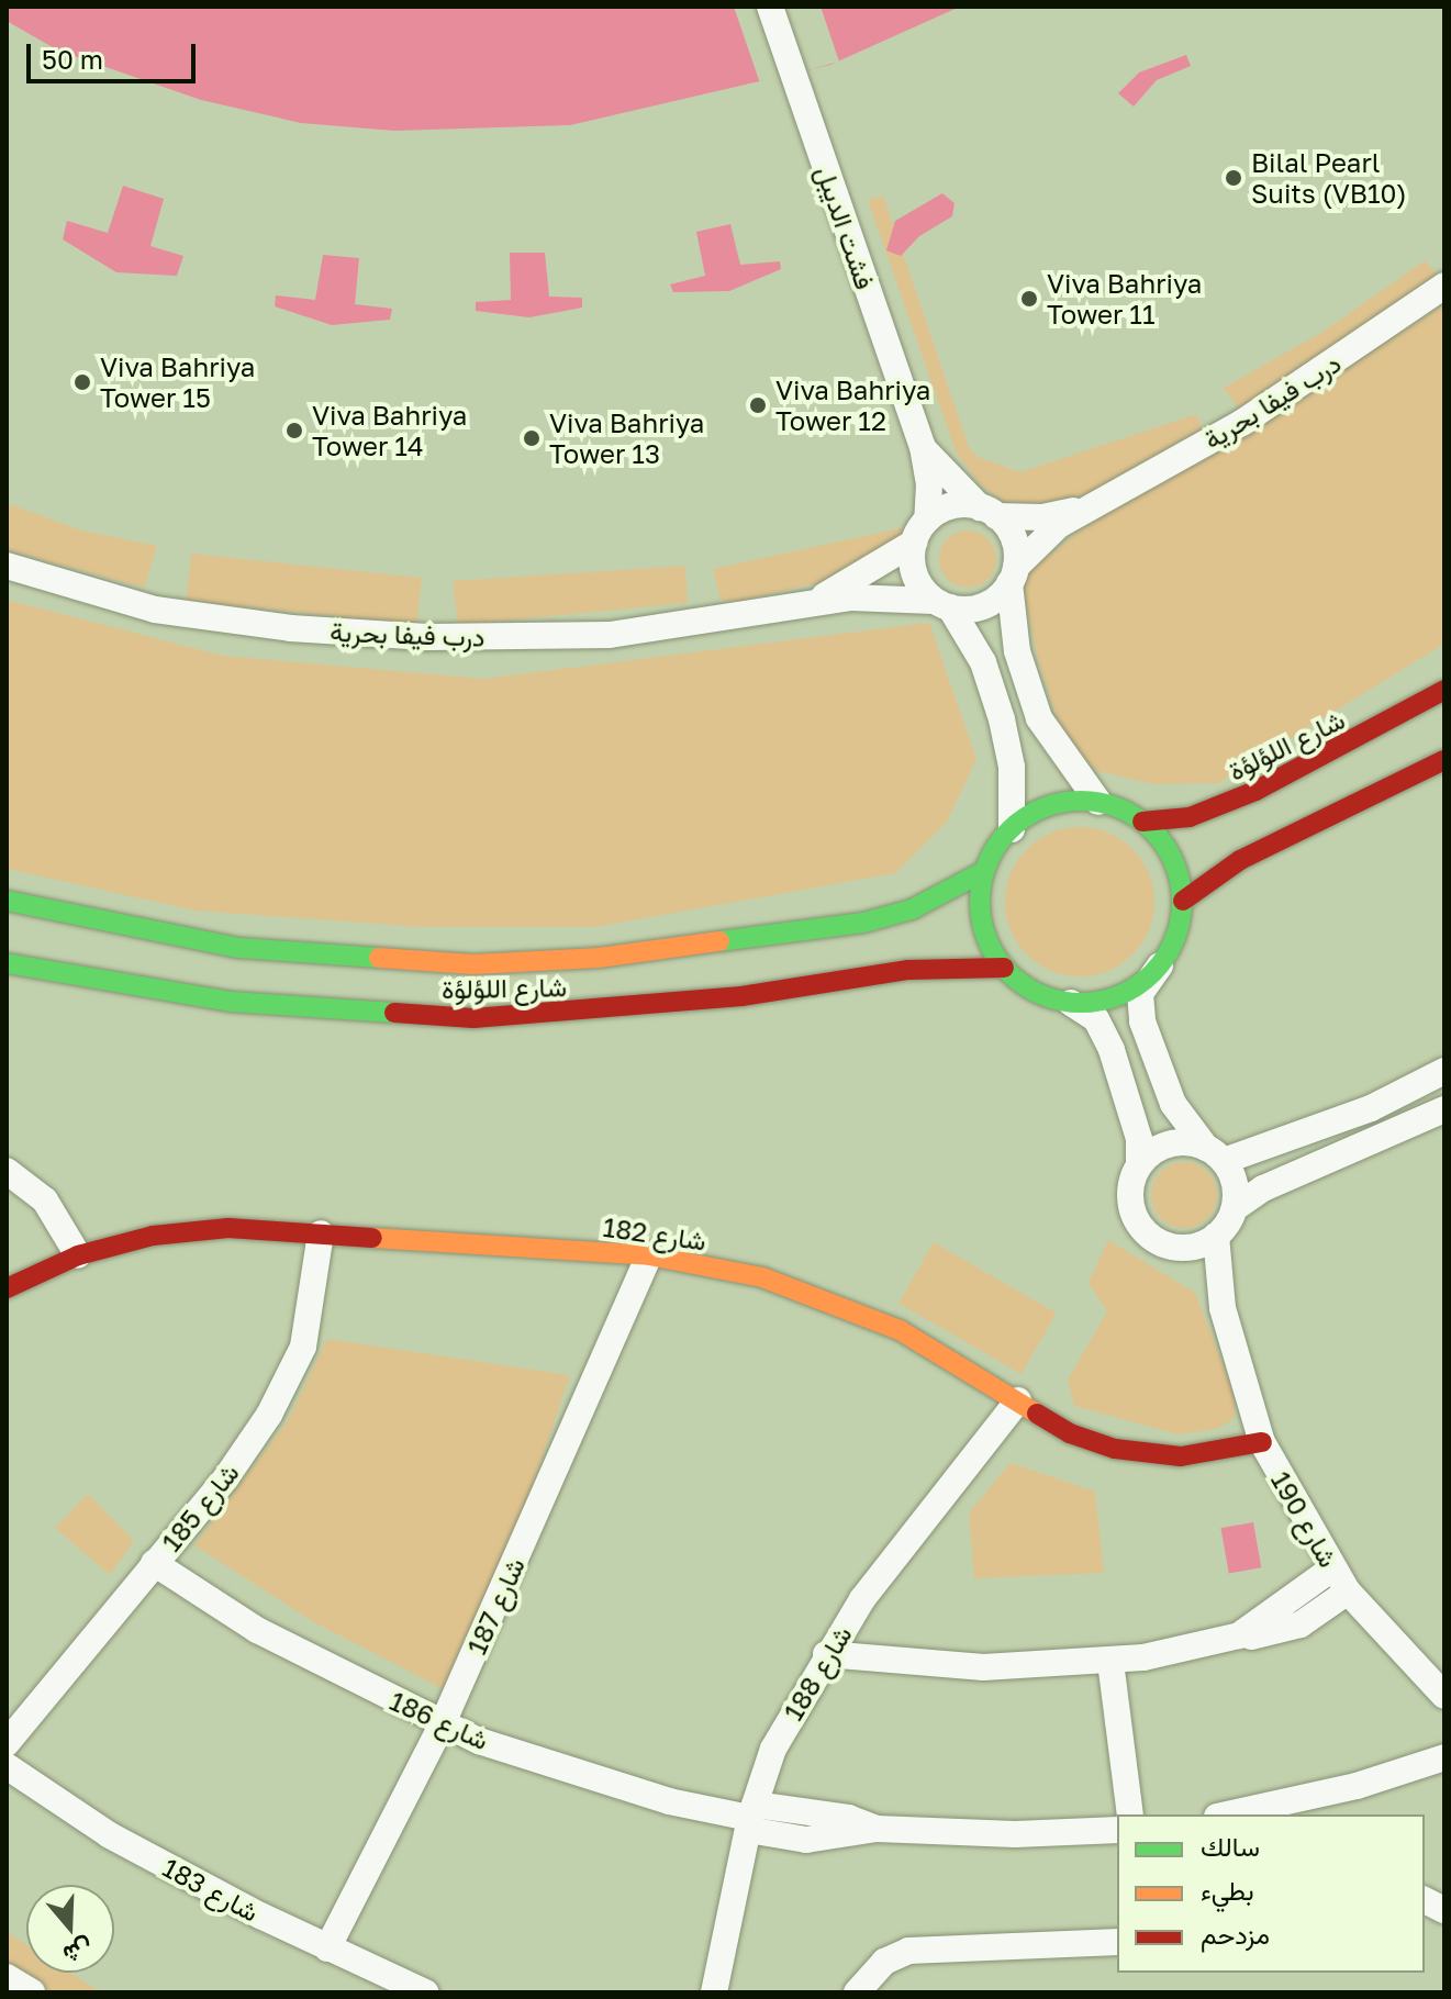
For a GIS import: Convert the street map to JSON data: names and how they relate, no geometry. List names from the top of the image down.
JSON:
{
  "streets": {
    "main road": ["شارع اللؤلؤة", "شارع 182"],
    "street": [
      "فشت الديبل",
      "درب فيفا بحرية",
      "شارع 185",
      "شارع 190",
      "شارع 187",
      "شارع 188",
      "شارع 186",
      "شارع 183"
    ]
  },
  "crossings": [
    ["فشت الديبل", "درب فيفا بحرية"],
    ["شارع 182", "شارع 185"],
    ["شارع 182", "شارع 190"],
    ["شارع 182", "شارع 187"],
    ["شارع 182", "شارع 188"],
    ["شارع 185", "شارع 186"],
    ["شارع 187", "شارع 186"],
    ["شارع 187", "شارع 183"],
    ["شارع 188", "شارع 186"]
  ],
  "places": [
    "Bilal Pearl Suits (VB10)",
    "Viva Bahriya Tower 11",
    "Viva Bahriya Tower 15",
    "Viva Bahriya Tower 12",
    "Viva Bahriya Tower 14",
    "Viva Bahriya Tower 13"
  ],
  "legend": ["سالك", "بطيء", "مزدحم"],
  "scale_bar": "50 m",
  "north": "bottom"
}
